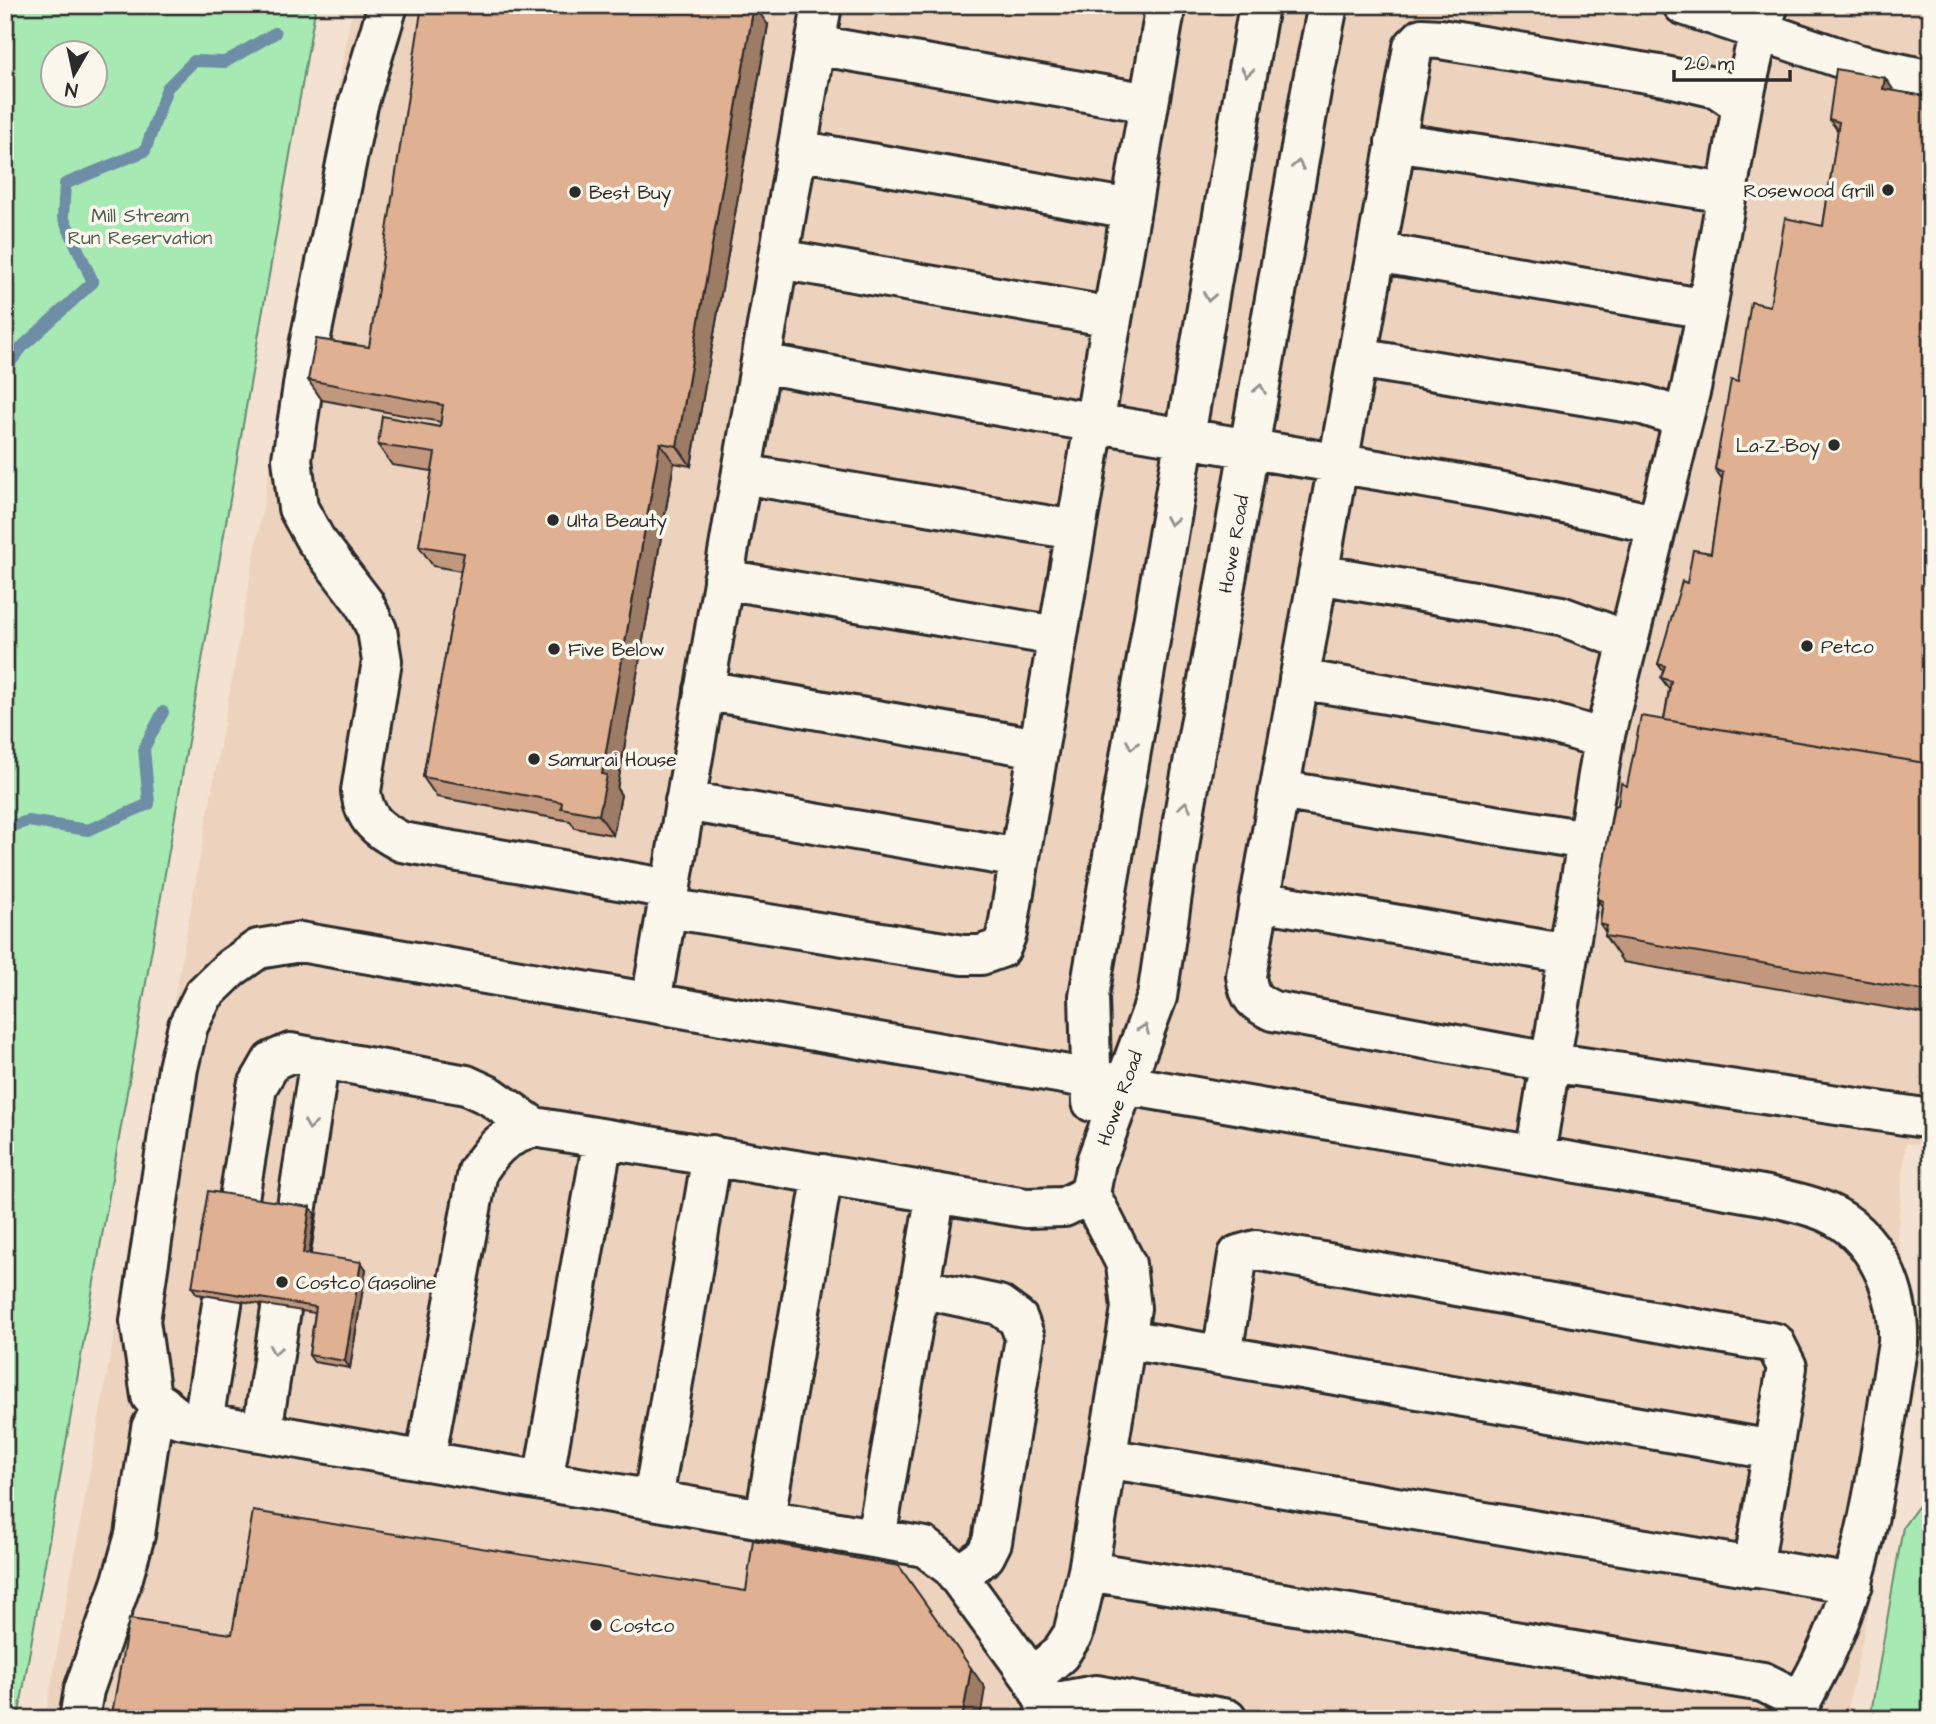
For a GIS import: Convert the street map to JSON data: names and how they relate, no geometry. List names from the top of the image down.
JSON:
{
  "streets": {
    "lane": ["Howe Road"]
  },
  "parks": ["Mill Stream Run Reservation"],
  "places": [
    "Rosewood Grill",
    "Best Buy",
    "La-Z-Boy",
    "Ulta Beauty",
    "Petco",
    "Five Below",
    "Samurai House",
    "Costco Gasoline",
    "Costco"
  ],
  "scale_bar": "20 m",
  "north": "bottom"
}
